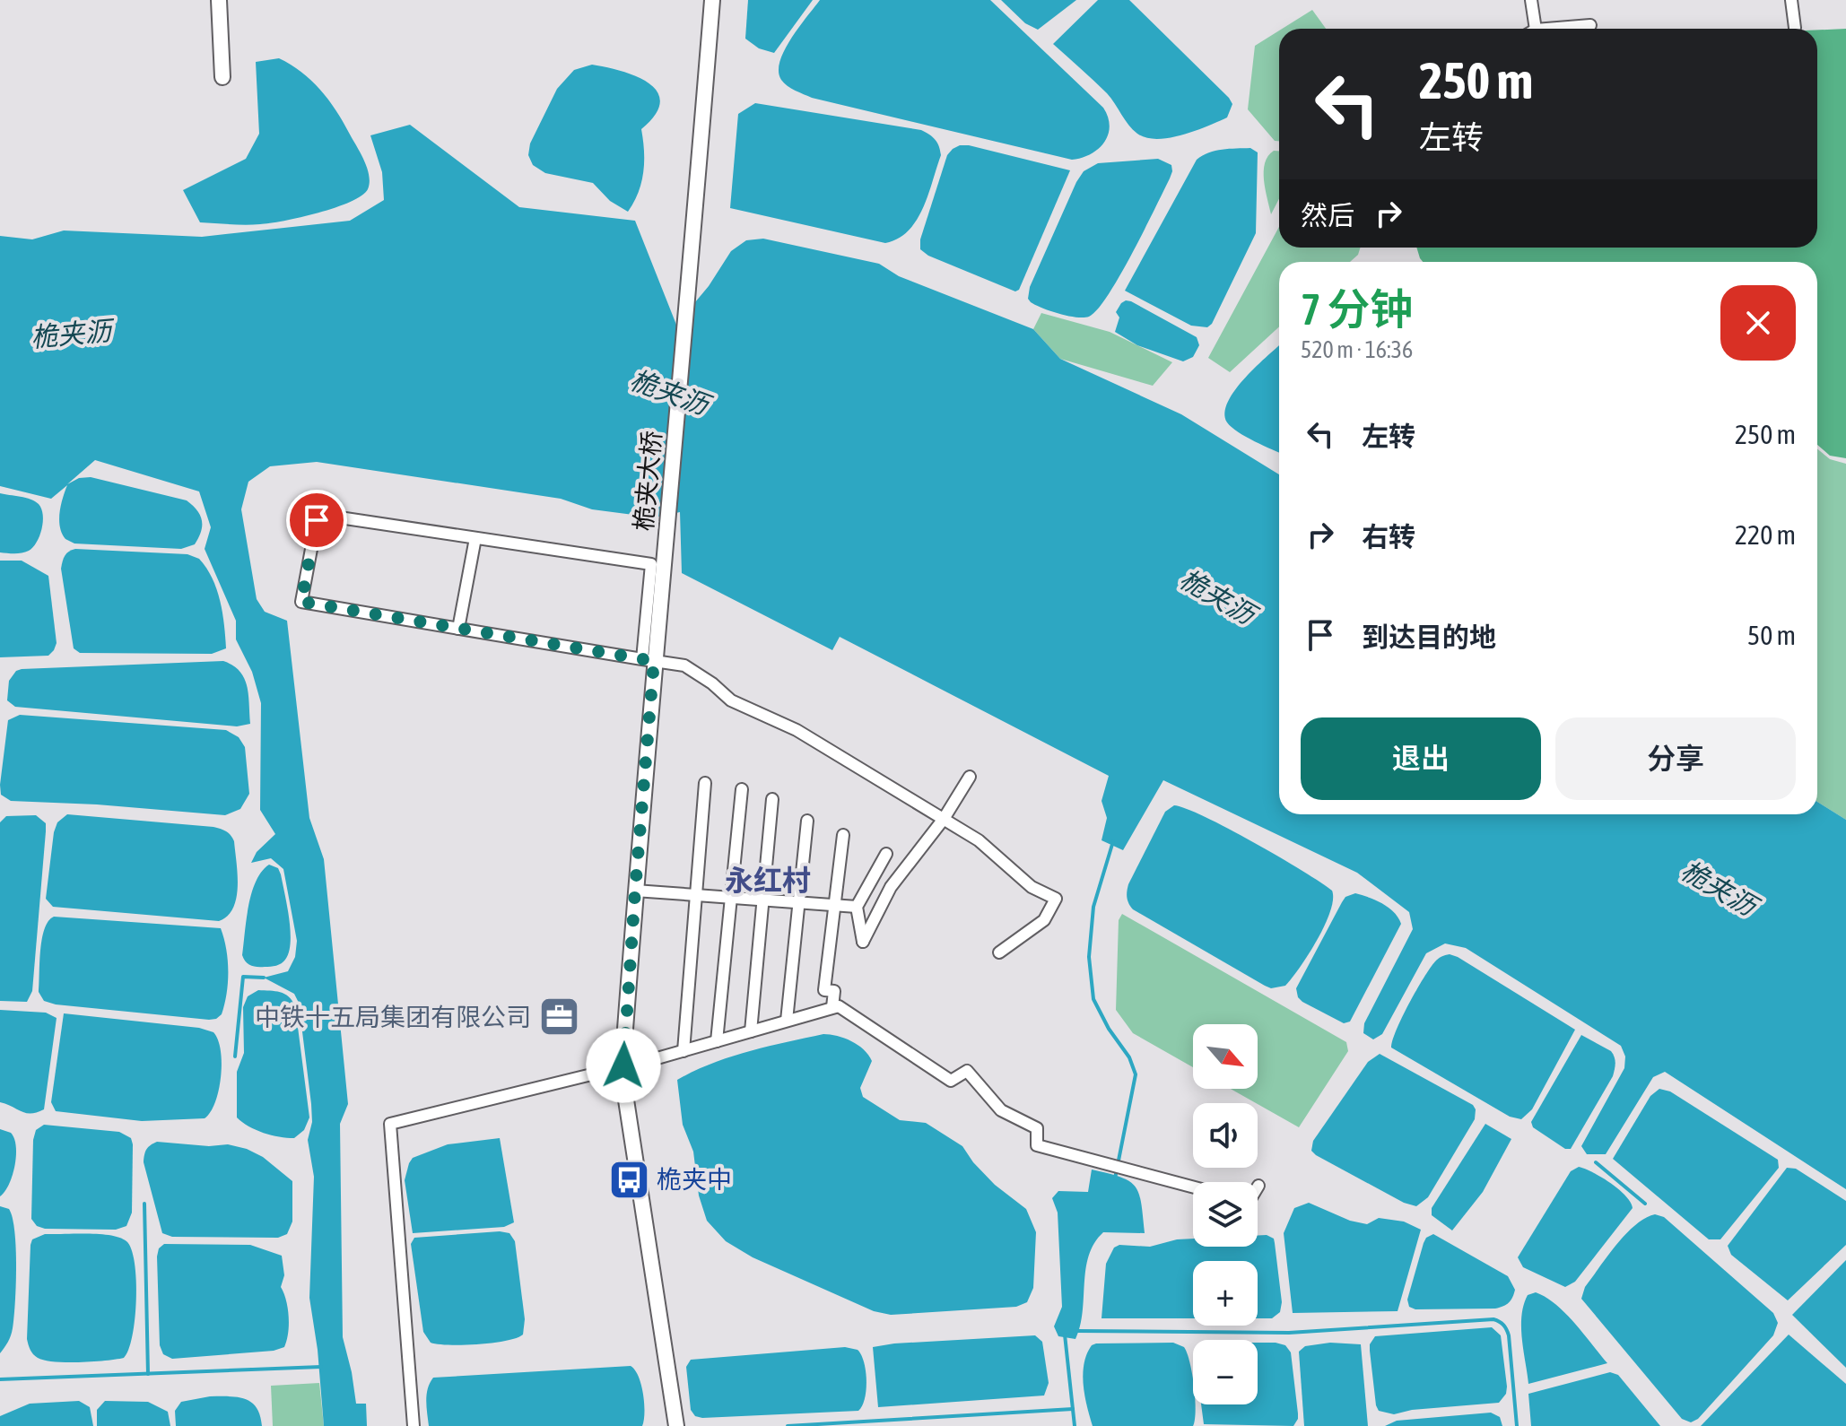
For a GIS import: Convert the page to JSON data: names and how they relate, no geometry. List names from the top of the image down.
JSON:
{
  "streets": {
    "street": ["桅夹大桥"]
  },
  "districts": ["永红村"],
  "water": ["桅夹沥"],
  "places": {
    "office": ["中铁十五局集团有限公司"],
    "bus stop": ["桅夹中"]
  },
  "north": "bottom right",
  "page": {
    "turn": ["250 m", "左转"],
    "then": "然后",
    "heading": ["7 分钟", "520 m · 16:36"],
    "list": [
      {
        "name": "左转",
        "value": "250 m"
      },
      {
        "name": "右转",
        "value": "220 m"
      },
      {
        "name": "到达目的地",
        "value": "50 m"
      }
    ],
    "buttons": ["退出", "分享"],
    "map_buttons": ["+", "−"]
  }
}
